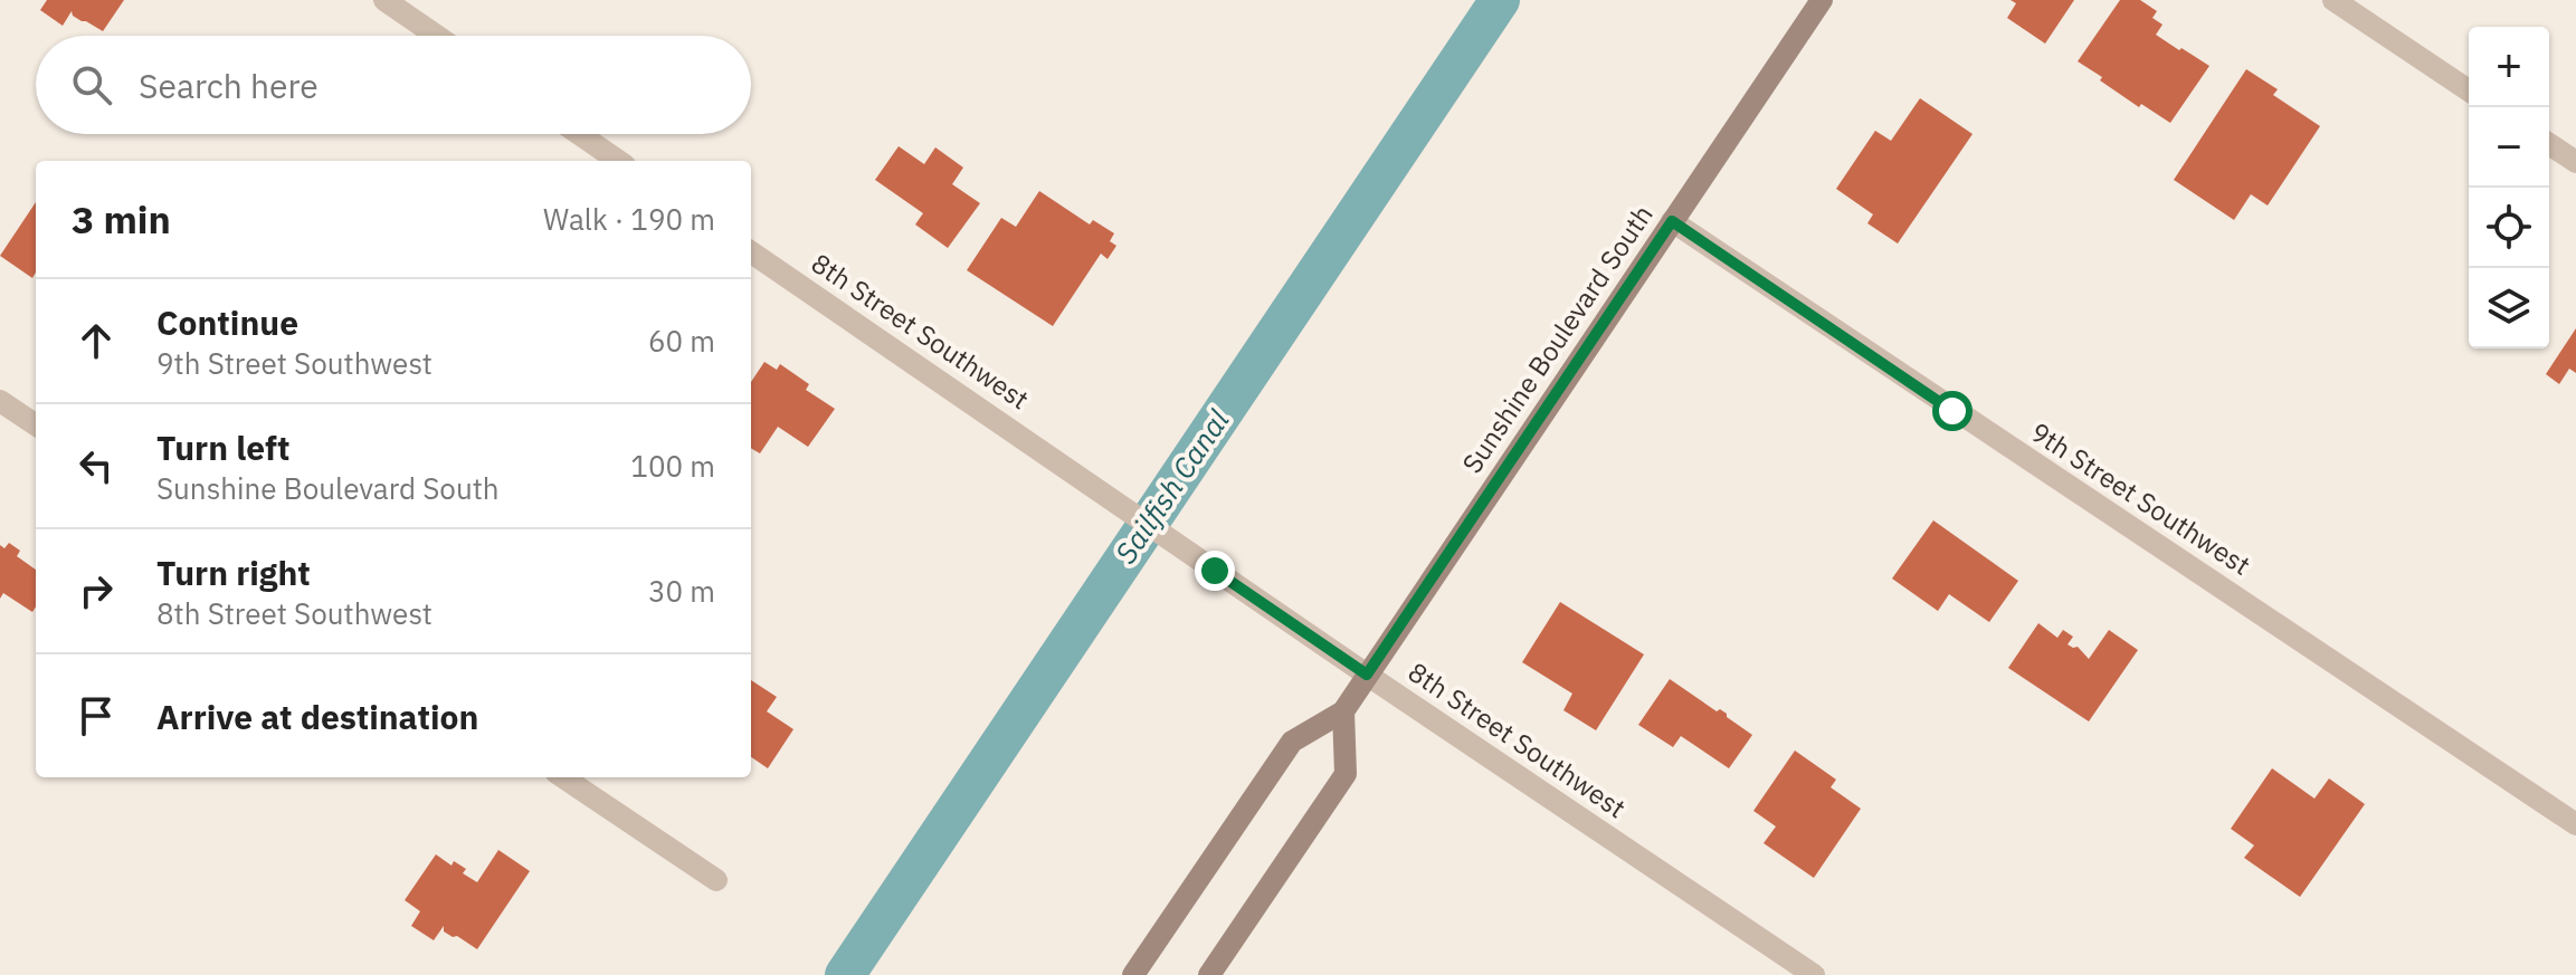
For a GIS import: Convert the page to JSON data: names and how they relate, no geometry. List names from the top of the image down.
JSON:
{
  "streets": {
    "street": ["8th Street Southwest", "Sunshine Boulevard South", "9th Street Southwest"]
  },
  "crossings": [
    ["8th Street Southwest", "Sunshine Boulevard South"],
    ["Sunshine Boulevard South", "9th Street Southwest"]
  ],
  "water": ["Sailfish Canal"],
  "page": {
    "map_buttons": ["+", "−"],
    "search": "Search here",
    "heading": ["3 min", "Walk · 190 m"],
    "list": [
      ["Continue", "9th Street Southwest", "60 m"],
      ["Turn left", "Sunshine Boulevard South", "100 m"],
      ["Turn right", "8th Street Southwest", "30 m"],
      "Arrive at destination"
    ]
  }
}
